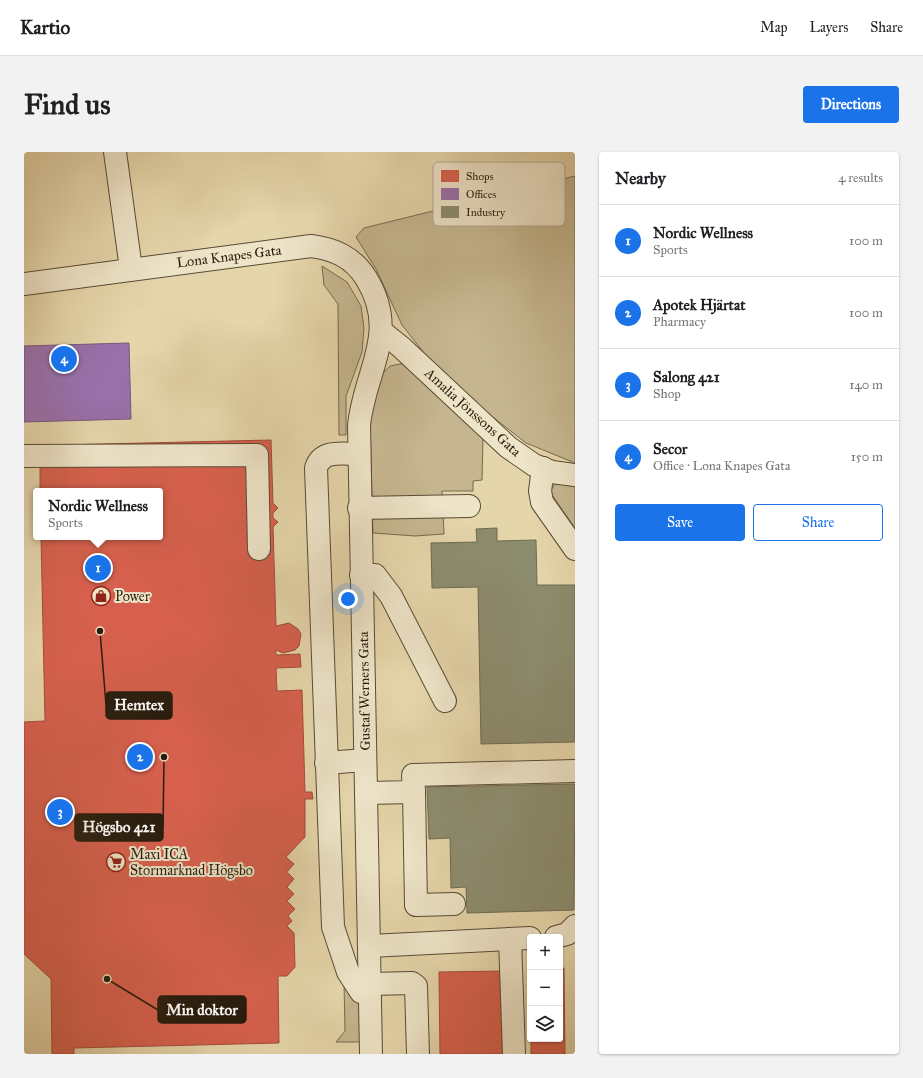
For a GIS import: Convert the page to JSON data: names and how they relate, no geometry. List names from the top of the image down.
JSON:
{
  "streets": {
    "street": ["Lona Knapes Gata", "Amalia Jönssons Gata", "Gustaf Werners Gata"]
  },
  "crossings": [
    ["Lona Knapes Gata", "Amalia Jönssons Gata"],
    ["Lona Knapes Gata", "Gustaf Werners Gata"],
    ["Amalia Jönssons Gata", "Gustaf Werners Gata"]
  ],
  "places": {
    "shop": ["Power"],
    "other": ["Hemtex", "Högsbo 421", "Min doktor"],
    "supermarket": ["Maxi ICA Stormarknad Högsbo"]
  },
  "legend": ["Shops", "Offices", "Industry"],
  "page": {
    "header": "Kartio",
    "nav": ["Map", "Layers", "Share"],
    "buttons": [
      "Directions",
      ["Save", "Share"]
    ],
    "title": "Find us",
    "heading": ["Nearby", "4 results"],
    "list": [
      {
        "mark": "1",
        "name": "Nordic Wellness",
        "note": "Sports",
        "value": "100 m"
      },
      {
        "mark": "2",
        "name": "Apotek Hjärtat",
        "note": "Pharmacy",
        "value": "100 m"
      },
      {
        "mark": "3",
        "name": "Salong 421",
        "note": "Shop",
        "value": "140 m"
      },
      {
        "mark": "4",
        "name": "Secor",
        "note": "Office · Lona Knapes Gata",
        "value": "150 m"
      }
    ],
    "pins": [
      "4",
      "1",
      "2",
      "3"
    ],
    "popup": ["Nordic Wellness", "Sports"],
    "map_buttons": ["+", "−"]
  }
}
